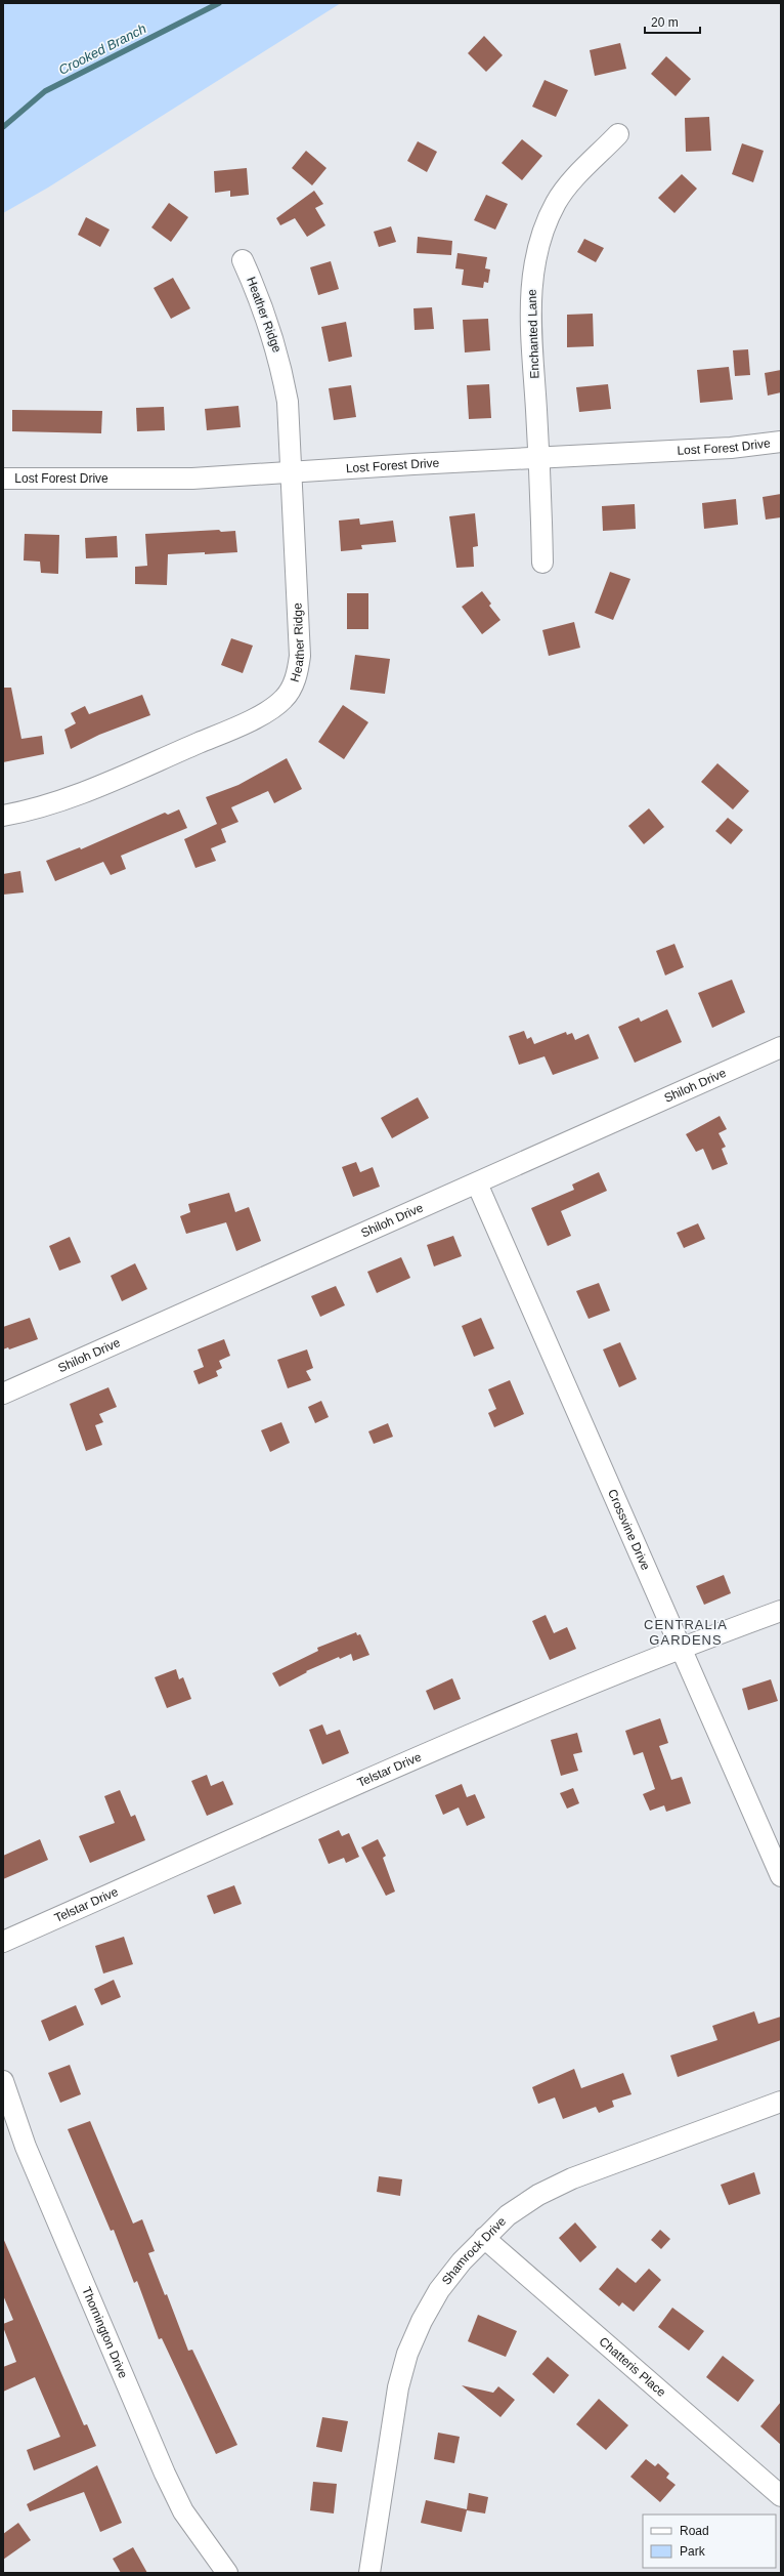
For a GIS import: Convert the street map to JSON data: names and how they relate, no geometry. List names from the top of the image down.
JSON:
{
  "streets": {
    "street": [
      "Heather Ridge",
      "Enchanted Lane",
      "Lost Forest Drive",
      "Shiloh Drive",
      "Crossvine Drive",
      "Telstar Drive",
      "Shamrock Drive",
      "Thornington Drive",
      "Chatteris Place"
    ]
  },
  "crossings": [
    ["Heather Ridge", "Lost Forest Drive"],
    ["Enchanted Lane", "Lost Forest Drive"],
    ["Shiloh Drive", "Crossvine Drive"],
    ["Crossvine Drive", "Telstar Drive"],
    ["Shamrock Drive", "Chatteris Place"]
  ],
  "districts": ["CENTRALIA GARDENS"],
  "water": ["Crooked Branch"],
  "legend": ["Road", "Park"],
  "scale_bar": "20 m"
}
